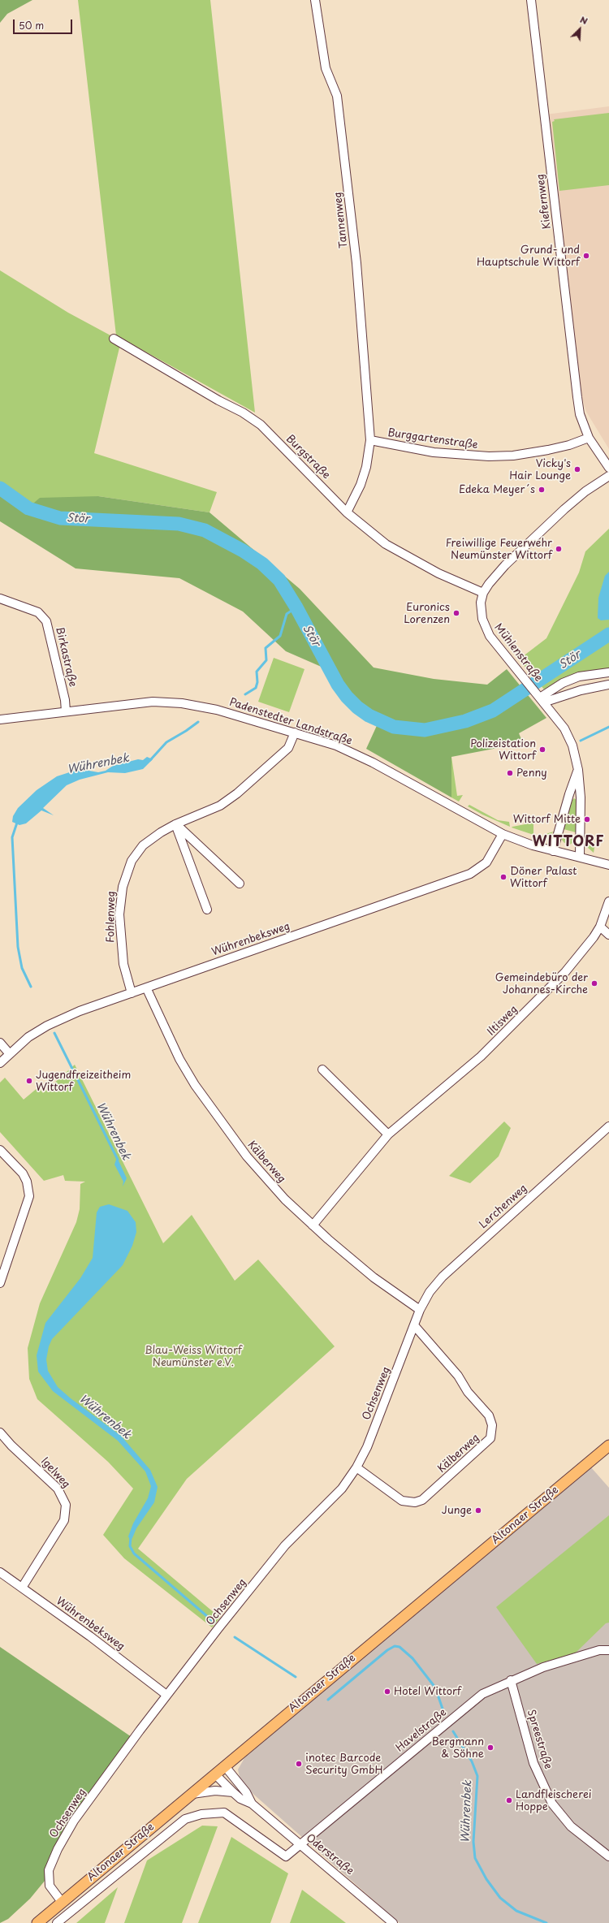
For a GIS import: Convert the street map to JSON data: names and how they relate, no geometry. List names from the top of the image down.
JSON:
{
  "streets": {
    "main road": ["Altonaer Straße"],
    "street": [
      "Kiefernweg",
      "Tannenweg",
      "Burggartenstraße",
      "Burgstraße",
      "Mühlenstraße",
      "Birkastraße",
      "Padenstedter Landstraße",
      "Fohlenweg",
      "Wührenbeksweg",
      "Iltisweg",
      "Kälberweg",
      "Lerchenweg",
      "Ochsenweg",
      "Igelweg",
      "Havelstraße",
      "Spreestraße",
      "Oderstraße"
    ]
  },
  "crossings": [
    ["Kiefernweg", "Burggartenstraße"],
    ["Tannenweg", "Burggartenstraße"],
    ["Burgstraße", "Mühlenstraße"],
    ["Birkastraße", "Padenstedter Landstraße"],
    ["Padenstedter Landstraße", "Fohlenweg"],
    ["Padenstedter Landstraße", "Wührenbeksweg"],
    ["Fohlenweg", "Wührenbeksweg"],
    ["Wührenbeksweg", "Kälberweg"],
    ["Wührenbeksweg", "Ochsenweg"],
    ["Wührenbeksweg", "Igelweg"],
    ["Iltisweg", "Kälberweg"],
    ["Kälberweg", "Lerchenweg"],
    ["Kälberweg", "Ochsenweg"],
    ["Lerchenweg", "Ochsenweg"],
    ["Ochsenweg", "Altonaer Straße"],
    ["Altonaer Straße", "Oderstraße"],
    ["Havelstraße", "Spreestraße"],
    ["Havelstraße", "Oderstraße"]
  ],
  "districts": ["WITTORF"],
  "water": ["Stör", "Wührenbek"],
  "parks": ["Blau-Weiss Wittorf Neumünster e.V."],
  "places": [
    "Grund- und Hauptschule Wittorf",
    "Vicky's Hair Lounge",
    "Edeka Meyer´s",
    "Freiwillige Feuerwehr Neumünster Wittorf",
    "Euronics Lorenzen",
    "Polizeistation Wittorf",
    "Penny",
    "Wittorf Mitte",
    "Döner Palast Wittorf",
    "Gemeindebüro der Johannes-Kirche",
    "Jugendfreizeitheim Wittorf",
    "Junge",
    "Hotel Wittorf",
    "Bergmann & Söhne",
    "inotec Barcode Security GmbH",
    "Landfleischerei Hoppe"
  ],
  "scale_bar": "50 m",
  "north": "top right"
}
